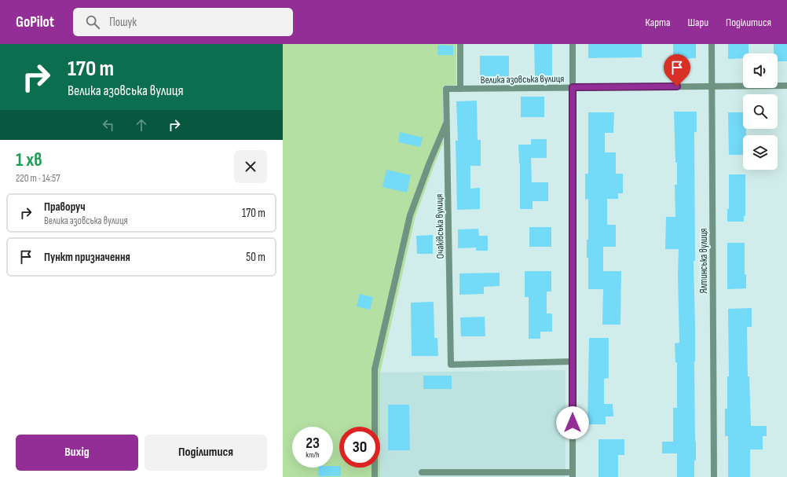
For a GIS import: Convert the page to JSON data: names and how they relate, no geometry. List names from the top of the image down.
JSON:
{
  "streets": {
    "street": ["Велика азовська вулиця", "Очаківська вулиця", "Ялтинська вулиця"]
  },
  "crossings": [
    ["Велика азовська вулиця", "Очаківська вулиця"],
    ["Велика азовська вулиця", "Ялтинська вулиця"]
  ],
  "page": {
    "header": "GoPilot",
    "search": "Пошук",
    "nav": ["Карта", "Шари", "Поділитися"],
    "turn": ["170 m", "Велика азовська вулиця"],
    "heading": ["1 хв", "220 m · 14:57"],
    "list": [
      {
        "name": "Праворуч",
        "note": "Велика азовська вулиця",
        "value": "170 m"
      },
      {
        "name": "Пункт призначення",
        "value": "50 m"
      }
    ],
    "speed": "23 km/h",
    "limit": "30",
    "buttons": ["Вихід", "Поділитися"]
  }
}
